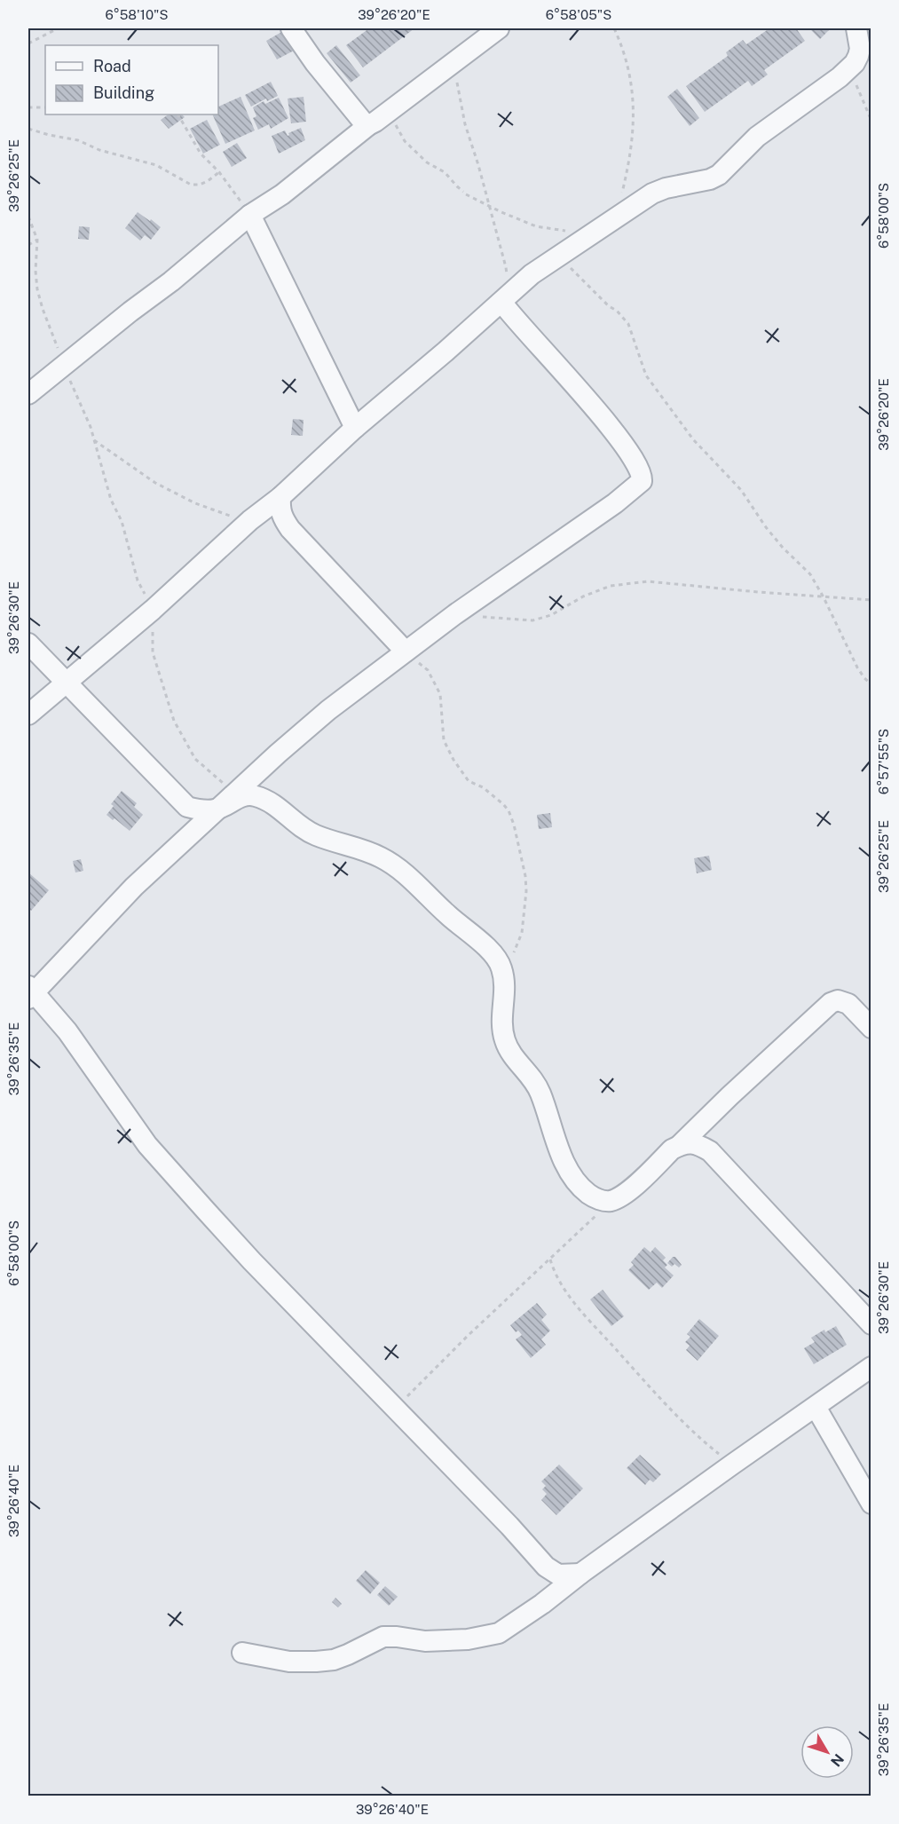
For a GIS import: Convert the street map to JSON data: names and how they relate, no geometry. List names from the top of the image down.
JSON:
{
  "legend": ["Road", "Building"],
  "north": "bottom right",
  "coordinates": [
    "6°58'10\"S",
    "39°26'20\"E",
    "6°58'05\"S",
    "39°26'25\"E",
    "6°58'00\"S",
    "39°26'30\"E",
    "6°57'55\"S",
    "39°26'35\"E",
    "39°26'40\"E"
  ]
}
